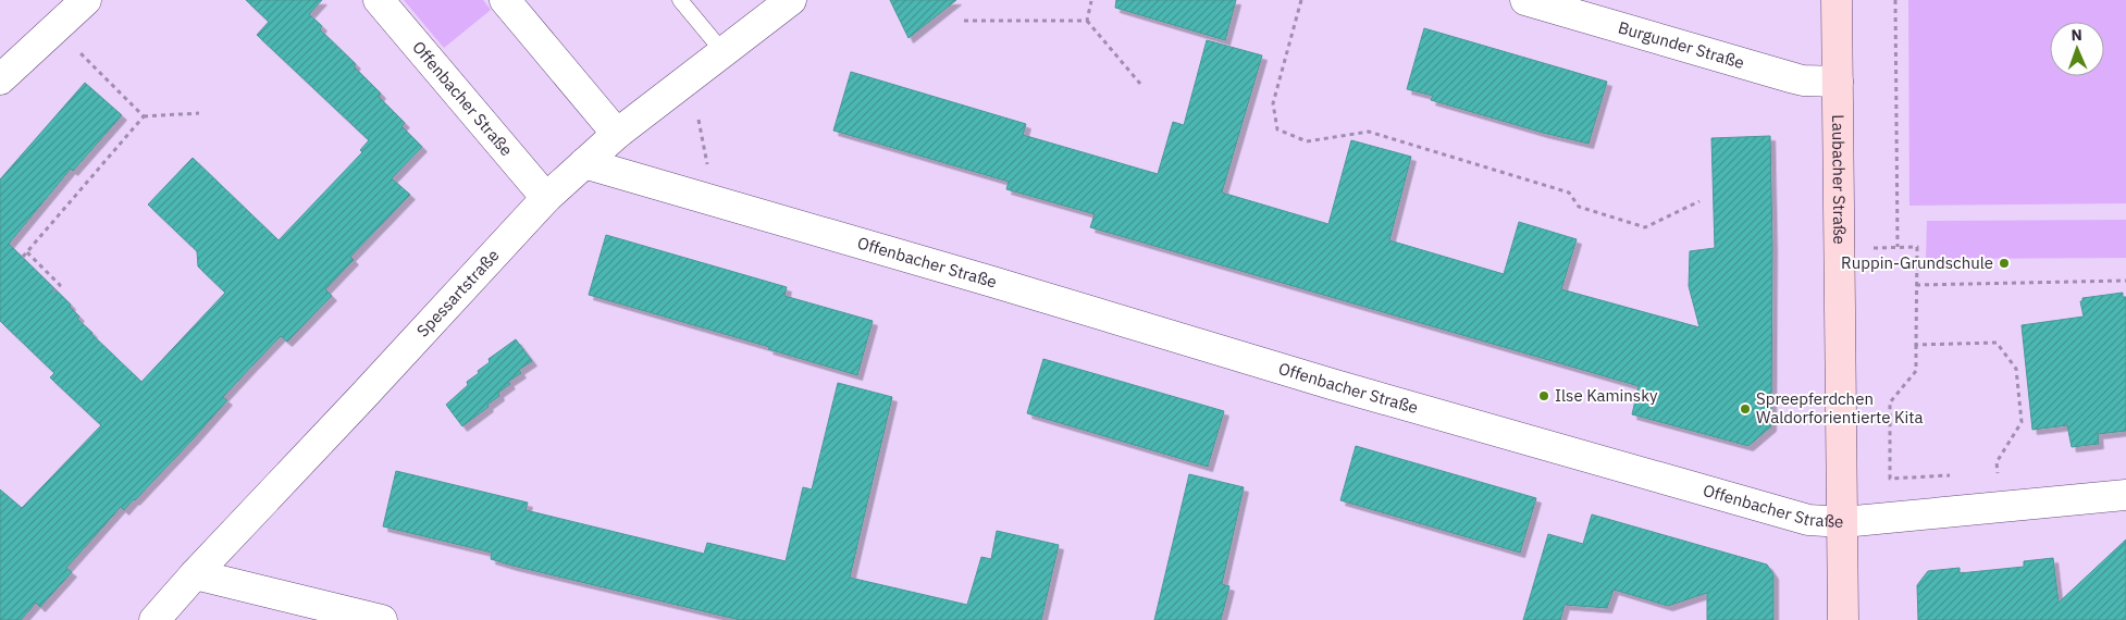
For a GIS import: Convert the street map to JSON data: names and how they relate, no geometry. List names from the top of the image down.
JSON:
{
  "streets": {
    "street": [
      "Burgunder Straße",
      "Offenbacher Straße",
      "Laubacher Straße",
      "Spessartstraße"
    ]
  },
  "crossings": [
    ["Burgunder Straße", "Laubacher Straße"],
    ["Offenbacher Straße", "Laubacher Straße"],
    ["Offenbacher Straße", "Spessartstraße"]
  ],
  "places": ["Ruppin-Grundschule", "Ilse Kaminsky", "Spreepferdchen Waldorforientierte Kita"],
  "north": "top"
}
